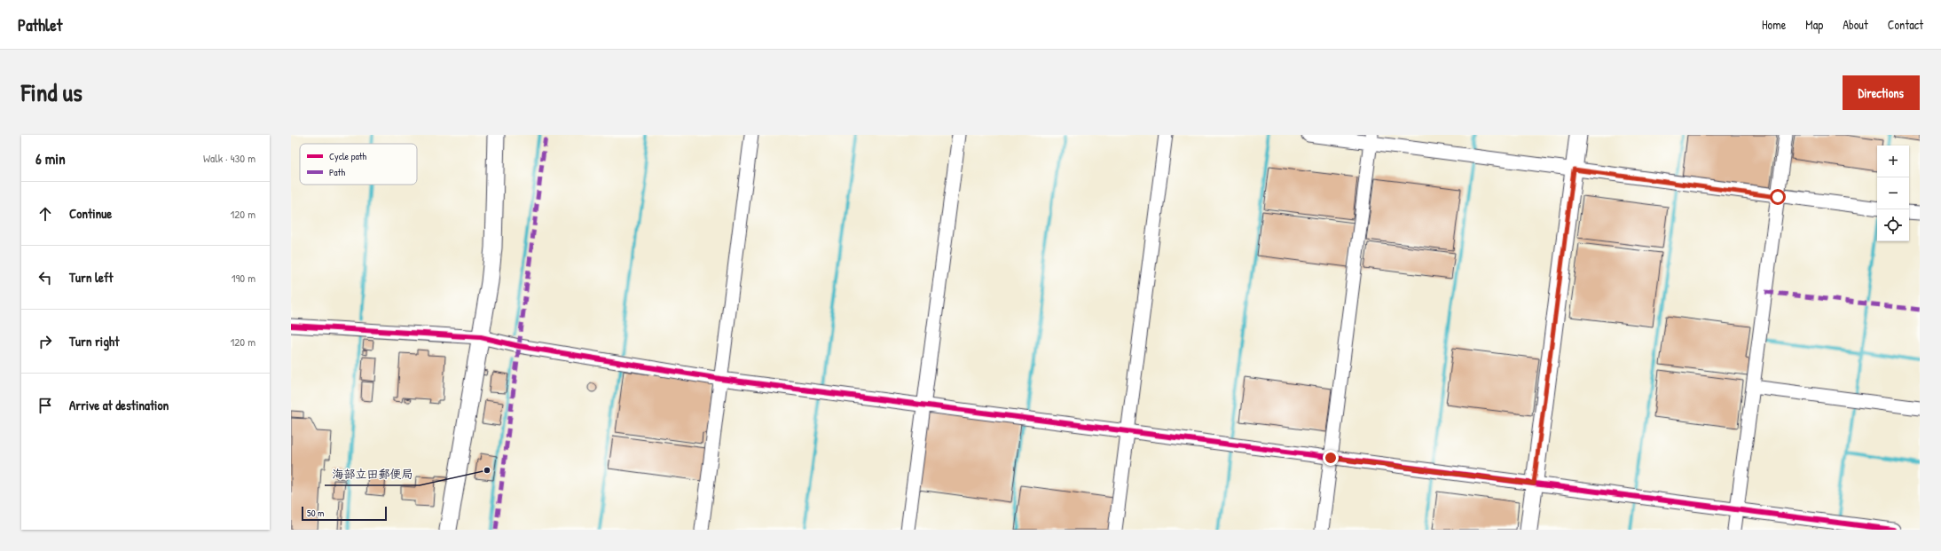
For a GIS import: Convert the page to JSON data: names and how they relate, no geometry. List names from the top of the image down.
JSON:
{
  "places": ["海部立田郵便局"],
  "legend": ["Cycle path", "Path"],
  "scale_bar": "50 m",
  "page": {
    "header": "Pathlet",
    "nav": [
      "Home",
      "Map",
      "About",
      "Contact"
    ],
    "title": "Find us",
    "buttons": "Directions",
    "heading": ["6 min", "Walk · 430 m"],
    "map_buttons": ["+", "−"],
    "list": [
      ["Continue", "120 m"],
      ["Turn left", "190 m"],
      ["Turn right", "120 m"],
      "Arrive at destination"
    ],
    "scale": "50 m"
  }
}
